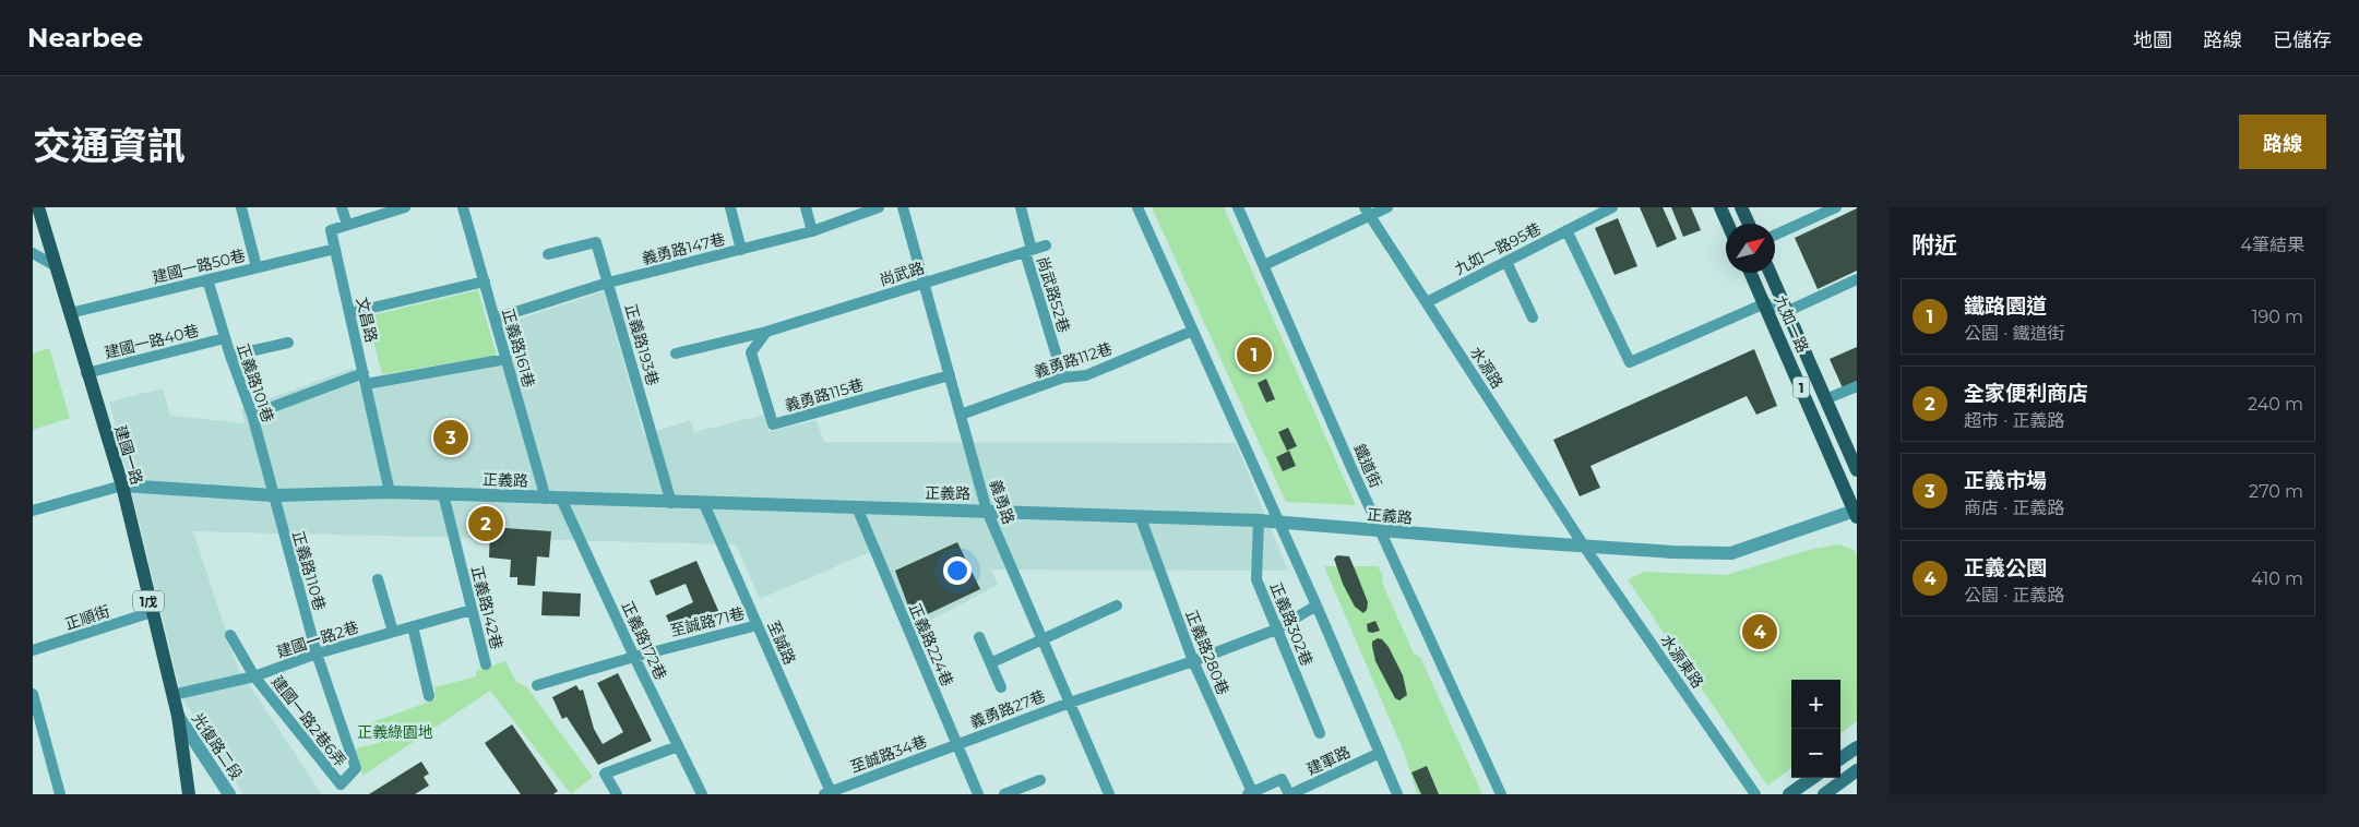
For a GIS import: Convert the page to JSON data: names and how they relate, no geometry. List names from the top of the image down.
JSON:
{
  "streets": {
    "main road": [
      "九如一路",
      "1",
      "建國一路",
      "1戊"
    ],
    "street": [
      "義勇路147巷",
      "九如一路95巷",
      "建國一路50巷",
      "尚武路",
      "尚武路52巷",
      "文昌路",
      "建國一路40巷",
      "正義路193巷",
      "正義路161巷",
      "義勇路112巷",
      "水源路",
      "正義路101巷",
      "義勇路115巷",
      "鐵道街",
      "正義路",
      "義勇路",
      "正義路110巷",
      "正義路142巷",
      "正順街",
      "至誠路71巷",
      "正義路302巷",
      "建國一路2巷",
      "正義路172巷",
      "至誠路",
      "正義路224巷",
      "正義路280巷",
      "水源東路",
      "義勇路27巷",
      "建國一路2巷6弄",
      "光復路二段",
      "至誠路34巷",
      "建軍路"
    ]
  },
  "crossings": [
    ["義勇路147巷", "正義路193巷"],
    ["義勇路147巷", "正義路161巷"],
    ["九如一路95巷", "水源路"],
    ["建國一路50巷", "文昌路"],
    ["建國一路50巷", "正義路101巷"],
    ["建國一路50巷", "建國一路"],
    ["尚武路", "尚武路52巷"],
    ["尚武路", "義勇路115巷"],
    ["尚武路", "義勇路"],
    ["尚武路52巷", "義勇路112巷"],
    ["文昌路", "正義路"],
    ["九如一路", "正義路"],
    ["建國一路40巷", "正義路101巷"],
    ["建國一路40巷", "建國一路"],
    ["正義路193巷", "正義路"],
    ["正義路161巷", "正義路"],
    ["義勇路112巷", "義勇路"],
    ["水源路", "正義路"],
    ["水源路", "水源東路"],
    ["正義路101巷", "正義路"],
    ["正義路101巷", "正義路110巷"],
    ["義勇路115巷", "義勇路"],
    ["建國一路", "正義路"],
    ["建國一路", "1戊"],
    ["建國一路", "正順街"],
    ["建國一路", "建國一路2巷"],
    ["建國一路", "光復路二段"],
    ["鐵道街", "正義路"],
    ["正義路", "義勇路"],
    ["正義路", "正義路110巷"],
    ["正義路", "正義路142巷"],
    ["正義路", "正義路302巷"],
    ["正義路", "正義路172巷"],
    ["正義路", "至誠路"],
    ["正義路", "正義路224巷"],
    ["正義路", "正義路280巷"],
    ["正義路", "水源東路"],
    ["義勇路", "義勇路27巷"],
    ["正義路110巷", "建國一路2巷"],
    ["正義路110巷", "建國一路2巷6弄"],
    ["1戊", "光復路二段"],
    ["正義路142巷", "建國一路2巷"],
    ["至誠路71巷", "正義路172巷"],
    ["至誠路71巷", "至誠路"],
    ["正義路302巷", "義勇路27巷"],
    ["建國一路2巷", "建國一路2巷6弄"],
    ["至誠路", "至誠路34巷"],
    ["正義路224巷", "義勇路27巷"],
    ["正義路224巷", "至誠路34巷"],
    ["正義路280巷", "義勇路27巷"],
    ["正義路280巷", "建軍路"],
    ["義勇路27巷", "至誠路34巷"]
  ],
  "parks": ["正義綠園地"],
  "north": "top right",
  "page": {
    "header": "Nearbee",
    "nav": ["地圖", "路線", "已儲存"],
    "title": "交通資訊",
    "buttons": "路線",
    "heading": ["附近", "4筆結果"],
    "list": [
      {
        "mark": "1",
        "name": "鐵路園道",
        "note": "公園 · 鐵道街",
        "value": "190 m"
      },
      {
        "mark": "2",
        "name": "全家便利商店",
        "note": "超市 · 正義路",
        "value": "240 m"
      },
      {
        "mark": "3",
        "name": "正義市場",
        "note": "商店 · 正義路",
        "value": "270 m"
      },
      {
        "mark": "4",
        "name": "正義公園",
        "note": "公園 · 正義路",
        "value": "410 m"
      }
    ],
    "pins": [
      "1",
      "3",
      "2",
      "4"
    ],
    "map_buttons": ["+", "−"]
  }
}
